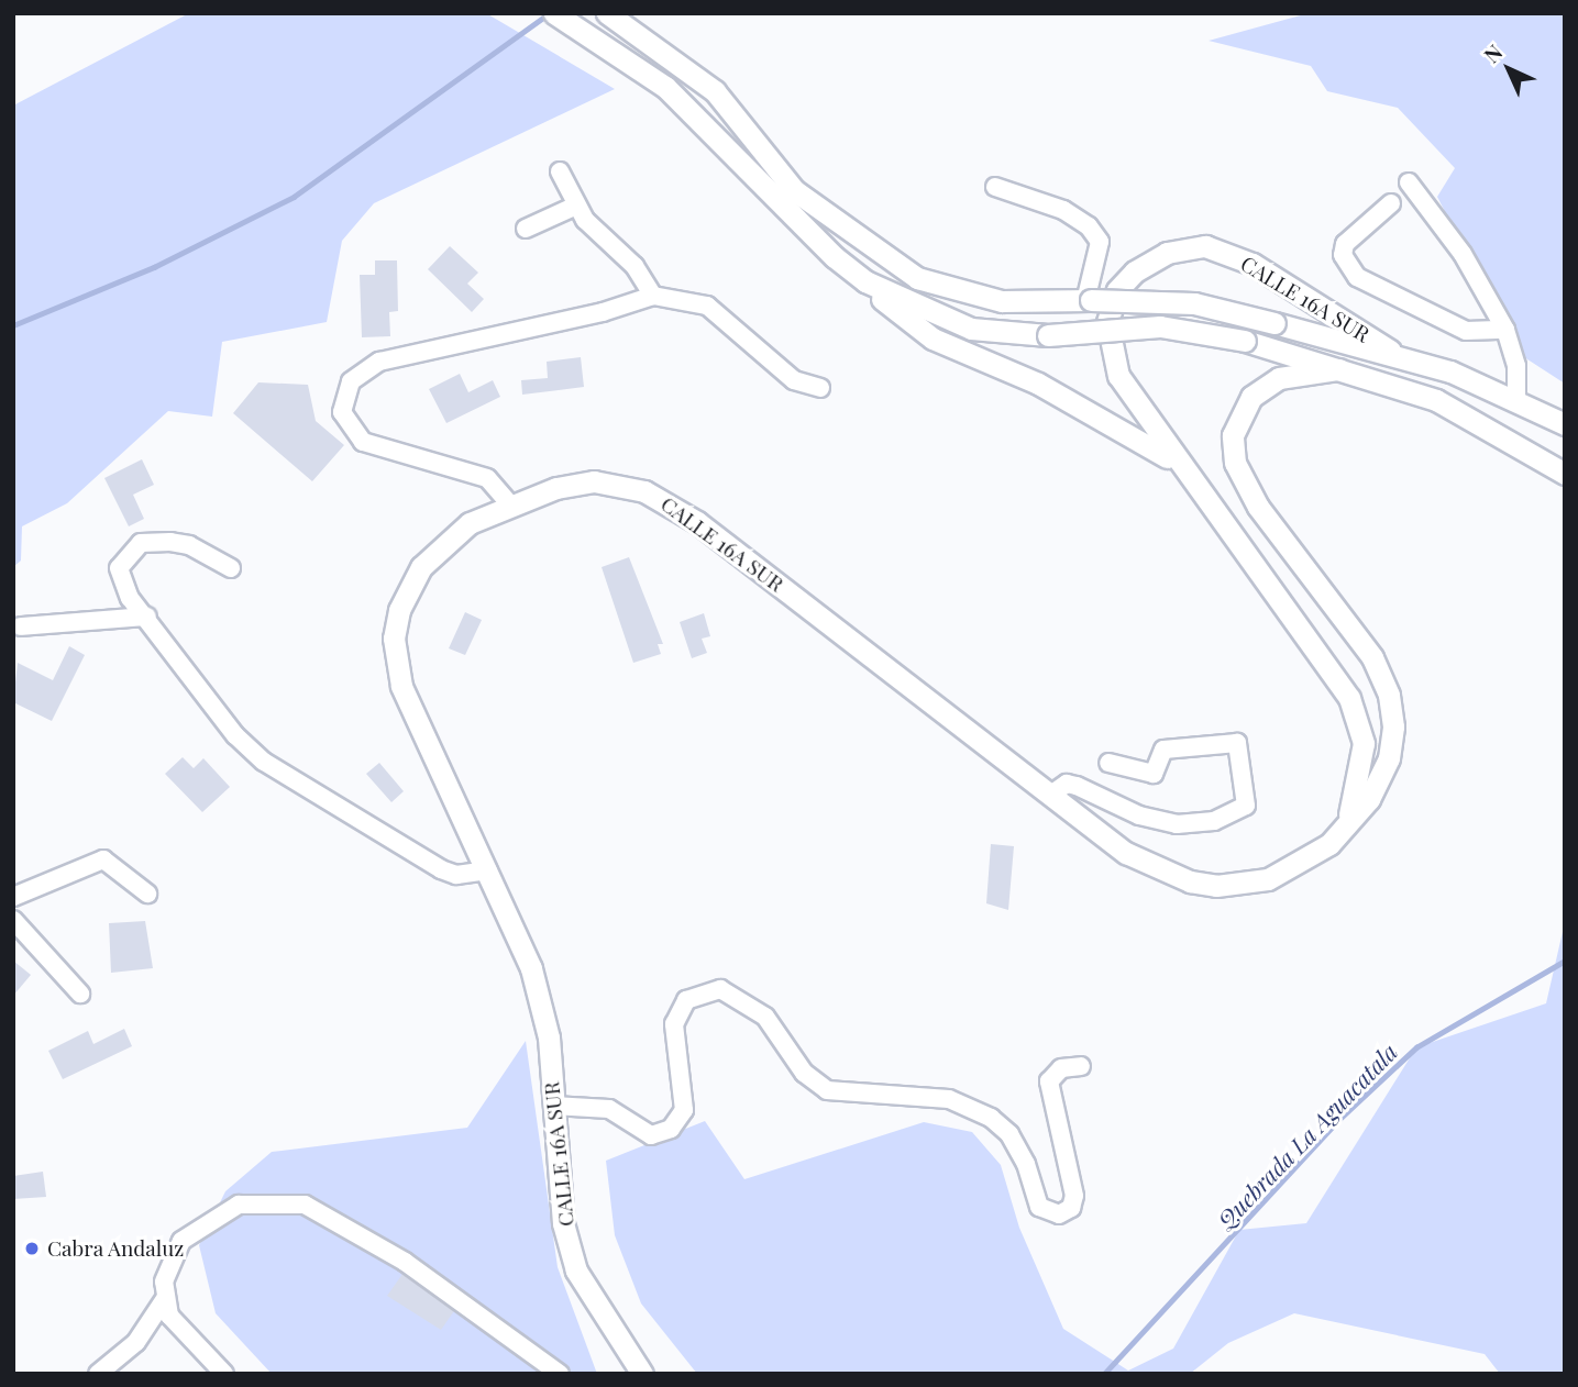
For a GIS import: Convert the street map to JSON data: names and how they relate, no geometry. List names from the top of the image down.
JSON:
{
  "streets": {
    "main road": ["CALLE 16A SUR"]
  },
  "water": ["Quebrada La Aguacatala"],
  "places": ["Cabra Andaluz"],
  "north": "top left"
}
